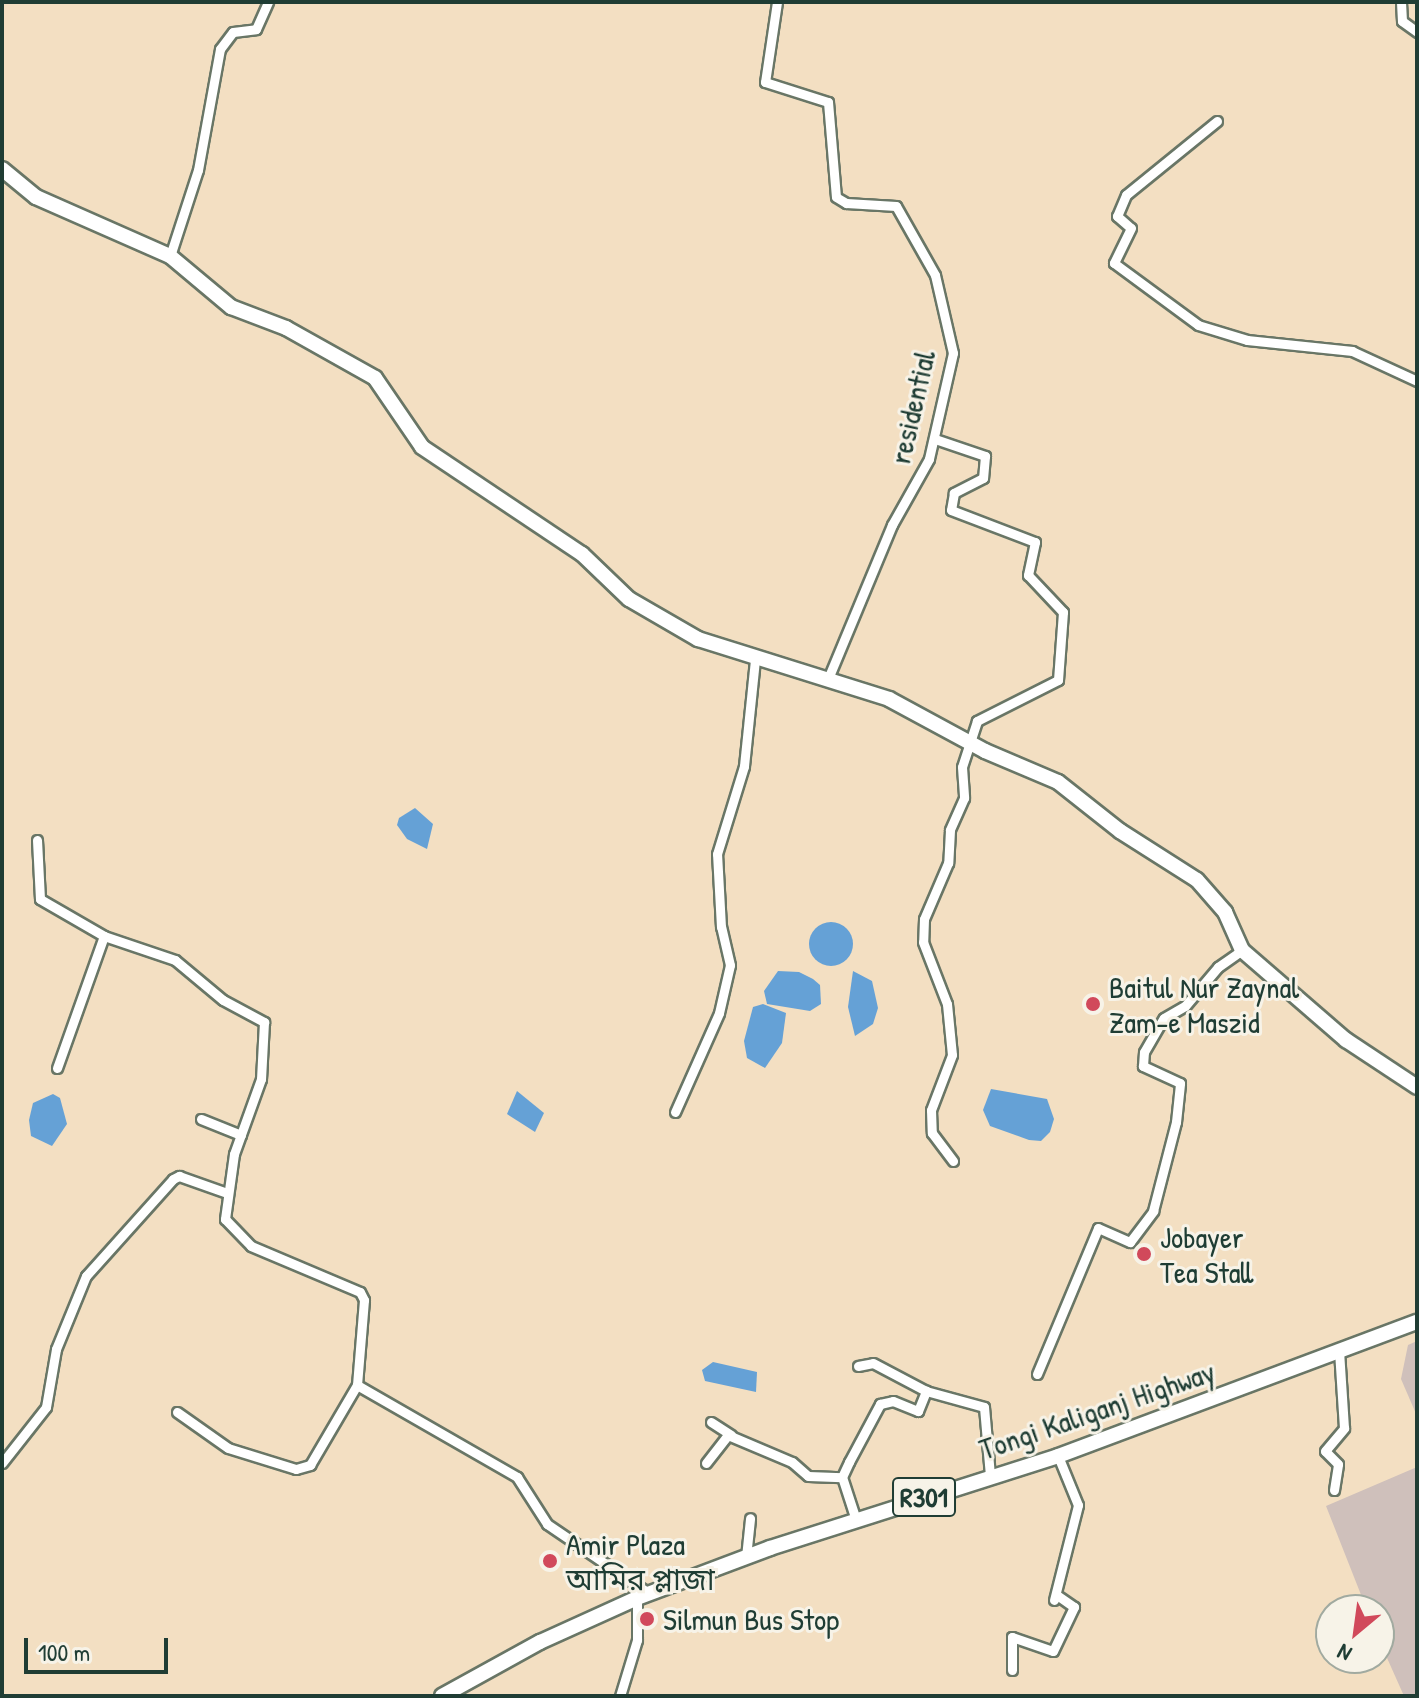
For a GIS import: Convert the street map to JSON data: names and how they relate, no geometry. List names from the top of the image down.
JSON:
{
  "streets": {
    "street": ["residential", "Tongi Kaliganj Highway", "R301"]
  },
  "places": [
    "Baitul Nur Zaynal Zam-e Maszid",
    "Jobayer Tea Stall",
    "Amir Plaza আমির প্লাজা",
    "Silmun Bus Stop"
  ],
  "scale_bar": "100 m",
  "north": "bottom left"
}
